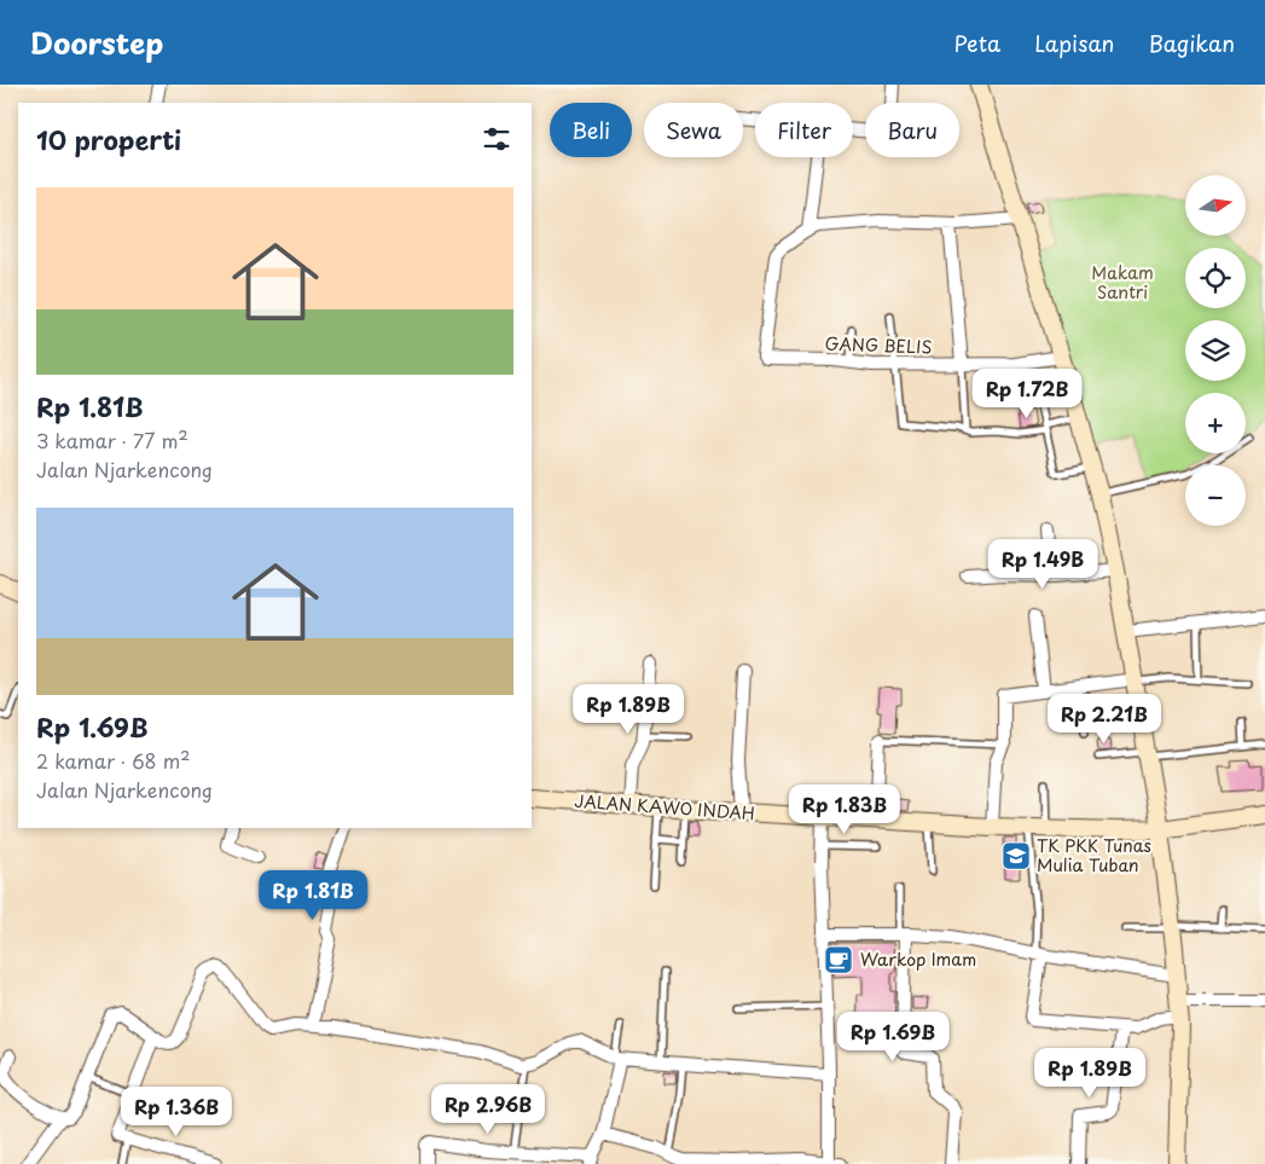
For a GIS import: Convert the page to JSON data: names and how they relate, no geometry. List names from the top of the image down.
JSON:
{
  "streets": {
    "street": ["GANG BELIS", "JALAN KAWO INDAH"]
  },
  "parks": ["Makam Santri"],
  "places": {
    "school or university": ["TK PKK Tunas Mulia Tuban"],
    "cafe": ["Warkop Imam"]
  },
  "north": "right",
  "page": {
    "header": "Doorstep",
    "nav": ["Peta", "Lapisan", "Bagikan"],
    "chip": [
      "Beli",
      "Sewa",
      "Filter",
      "Baru"
    ],
    "heading": "10 properti",
    "map_buttons": ["+", "−"],
    "list": [
      {
        "name": "Rp 1.81B",
        "note": "3 kamar · 77 m² · Jalan Njarkencong"
      },
      {
        "name": "Rp 1.69B",
        "note": "2 kamar · 68 m² · Jalan Njarkencong"
      }
    ],
    "price": [
      "Rp 1.72B",
      "Rp 1.49B",
      "Rp 1.89B",
      "Rp 2.21B",
      "Rp 1.83B",
      "Rp 1.81B",
      "Rp 1.69B",
      "Rp 1.89B",
      "Rp 2.96B",
      "Rp 1.36B"
    ]
  }
}
